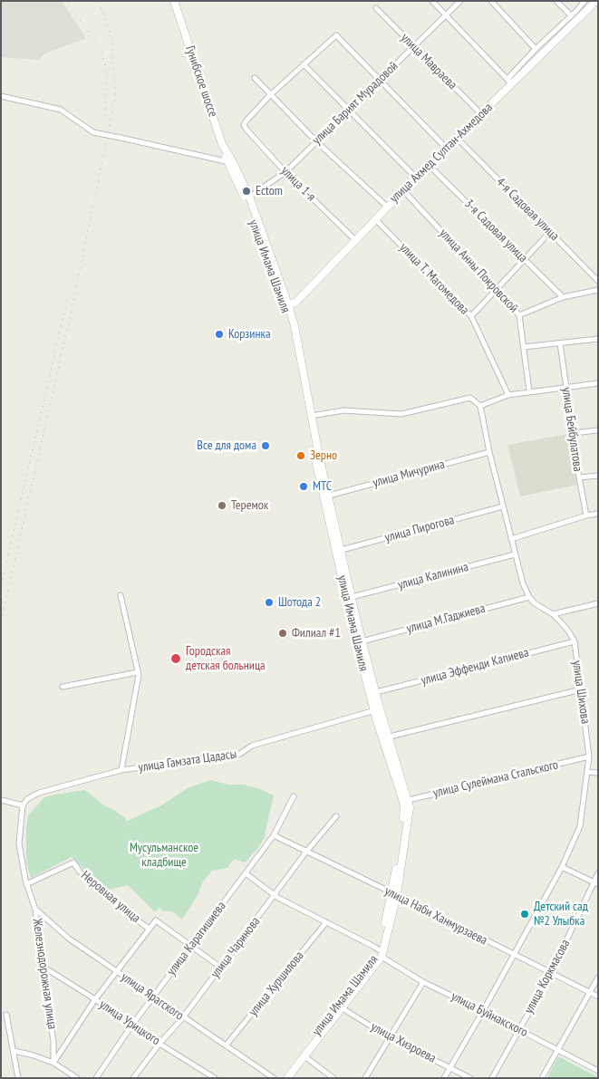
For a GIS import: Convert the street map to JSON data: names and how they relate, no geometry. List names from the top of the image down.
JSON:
{
  "streets": {
    "main road": ["Гунибское шоссе", "улица Ахмед Султан-Ахмедова", "улица Имама Шамиля"],
    "street": [
      "улица Мавраева",
      "улица Барият Мурадовой",
      "улица 1-я",
      "4-я Садовая улица",
      "3-я Садовая улица",
      "улица Анны Покровской",
      "улица Т. Магомедова",
      "улица Бейбулатова",
      "улица Мичурина",
      "улица Пирогова",
      "улица Калинина",
      "улица М.Гаджиева",
      "улица Эффенди Капиева",
      "улица Шихова",
      "улица Гамзата Цадасы",
      "улица Сулеймана Стальского",
      "Неровная улица",
      "улица Наби Ханмурзаева",
      "улица Карагишиева",
      "улица Чаринова",
      "Железнодорожная улица",
      "улица Коркмасова",
      "улица Хуршилова",
      "улица Ярагского",
      "улица Буйнакского",
      "улица Урицкого",
      "улица Хизроева"
    ]
  },
  "crossings": [
    ["улица Мавраева", "улица Барият Мурадовой"],
    ["улица Мавраева", "улица Ахмед Султан-Ахмедова"],
    ["Гунибское шоссе", "улица Имама Шамиля"],
    ["улица Барият Мурадовой", "улица 1-я"],
    ["улица Барият Мурадовой", "улица Имама Шамиля"],
    ["улица Ахмед Султан-Ахмедова", "улица 1-я"],
    ["улица Ахмед Султан-Ахмедова", "4-я Садовая улица"],
    ["улица Ахмед Султан-Ахмедова", "3-я Садовая улица"],
    ["улица Ахмед Султан-Ахмедова", "улица Имама Шамиля"],
    ["улица Ахмед Султан-Ахмедова", "улица Анны Покровской"],
    ["улица Ахмед Султан-Ахмедова", "улица Т. Магомедова"],
    ["улица Имама Шамиля", "улица Мичурина"],
    ["улица Имама Шамиля", "улица Пирогова"],
    ["улица Имама Шамиля", "улица Калинина"],
    ["улица Имама Шамиля", "улица М.Гаджиева"],
    ["улица Имама Шамиля", "улица Эффенди Капиева"],
    ["улица Имама Шамиля", "улица Гамзата Цадасы"],
    ["улица Имама Шамиля", "улица Сулеймана Стальского"],
    ["улица Имама Шамиля", "улица Наби Ханмурзаева"],
    ["улица Имама Шамиля", "улица Буйнакского"],
    ["улица Имама Шамиля", "улица Хизроева"],
    ["улица М.Гаджиева", "улица Шихова"],
    ["улица Эффенди Капиева", "улица Шихова"],
    ["улица Шихова", "улица Сулеймана Стальского"],
    ["улица Шихова", "улица Наби Ханмурзаева"],
    ["улица Шихова", "улица Буйнакского"],
    ["улица Шихова", "улица Хизроева"],
    ["улица Гамзата Цадасы", "Железнодорожная улица"],
    ["Неровная улица", "улица Карагишиева"],
    ["Неровная улица", "улица Чаринова"],
    ["Неровная улица", "Железнодорожная улица"],
    ["улица Наби Ханмурзаева", "улица Карагишиева"],
    ["улица Наби Ханмурзаева", "улица Чаринова"],
    ["улица Наби Ханмурзаева", "улица Коркмасова"],
    ["улица Карагишиева", "улица Ярагского"],
    ["улица Карагишиева", "улица Буйнакского"],
    ["улица Карагишиева", "улица Урицкого"],
    ["улица Чаринова", "улица Ярагского"],
    ["улица Чаринова", "улица Буйнакского"],
    ["улица Чаринова", "улица Урицкого"],
    ["Железнодорожная улица", "улица Ярагского"],
    ["Железнодорожная улица", "улица Урицкого"],
    ["улица Коркмасова", "улица Буйнакского"],
    ["улица Хуршилова", "улица Ярагского"],
    ["улица Хуршилова", "улица Буйнакского"]
  ],
  "parks": ["Мусульманское кладбище"],
  "places": [
    "Ectom",
    "Корзинка",
    "Все для дома",
    "Зерно",
    "МТС",
    "Теремок",
    "Шотода 2",
    "Филиал #1",
    "Городская детская больница",
    "Детский сад №2 Улыбка"
  ]
}
